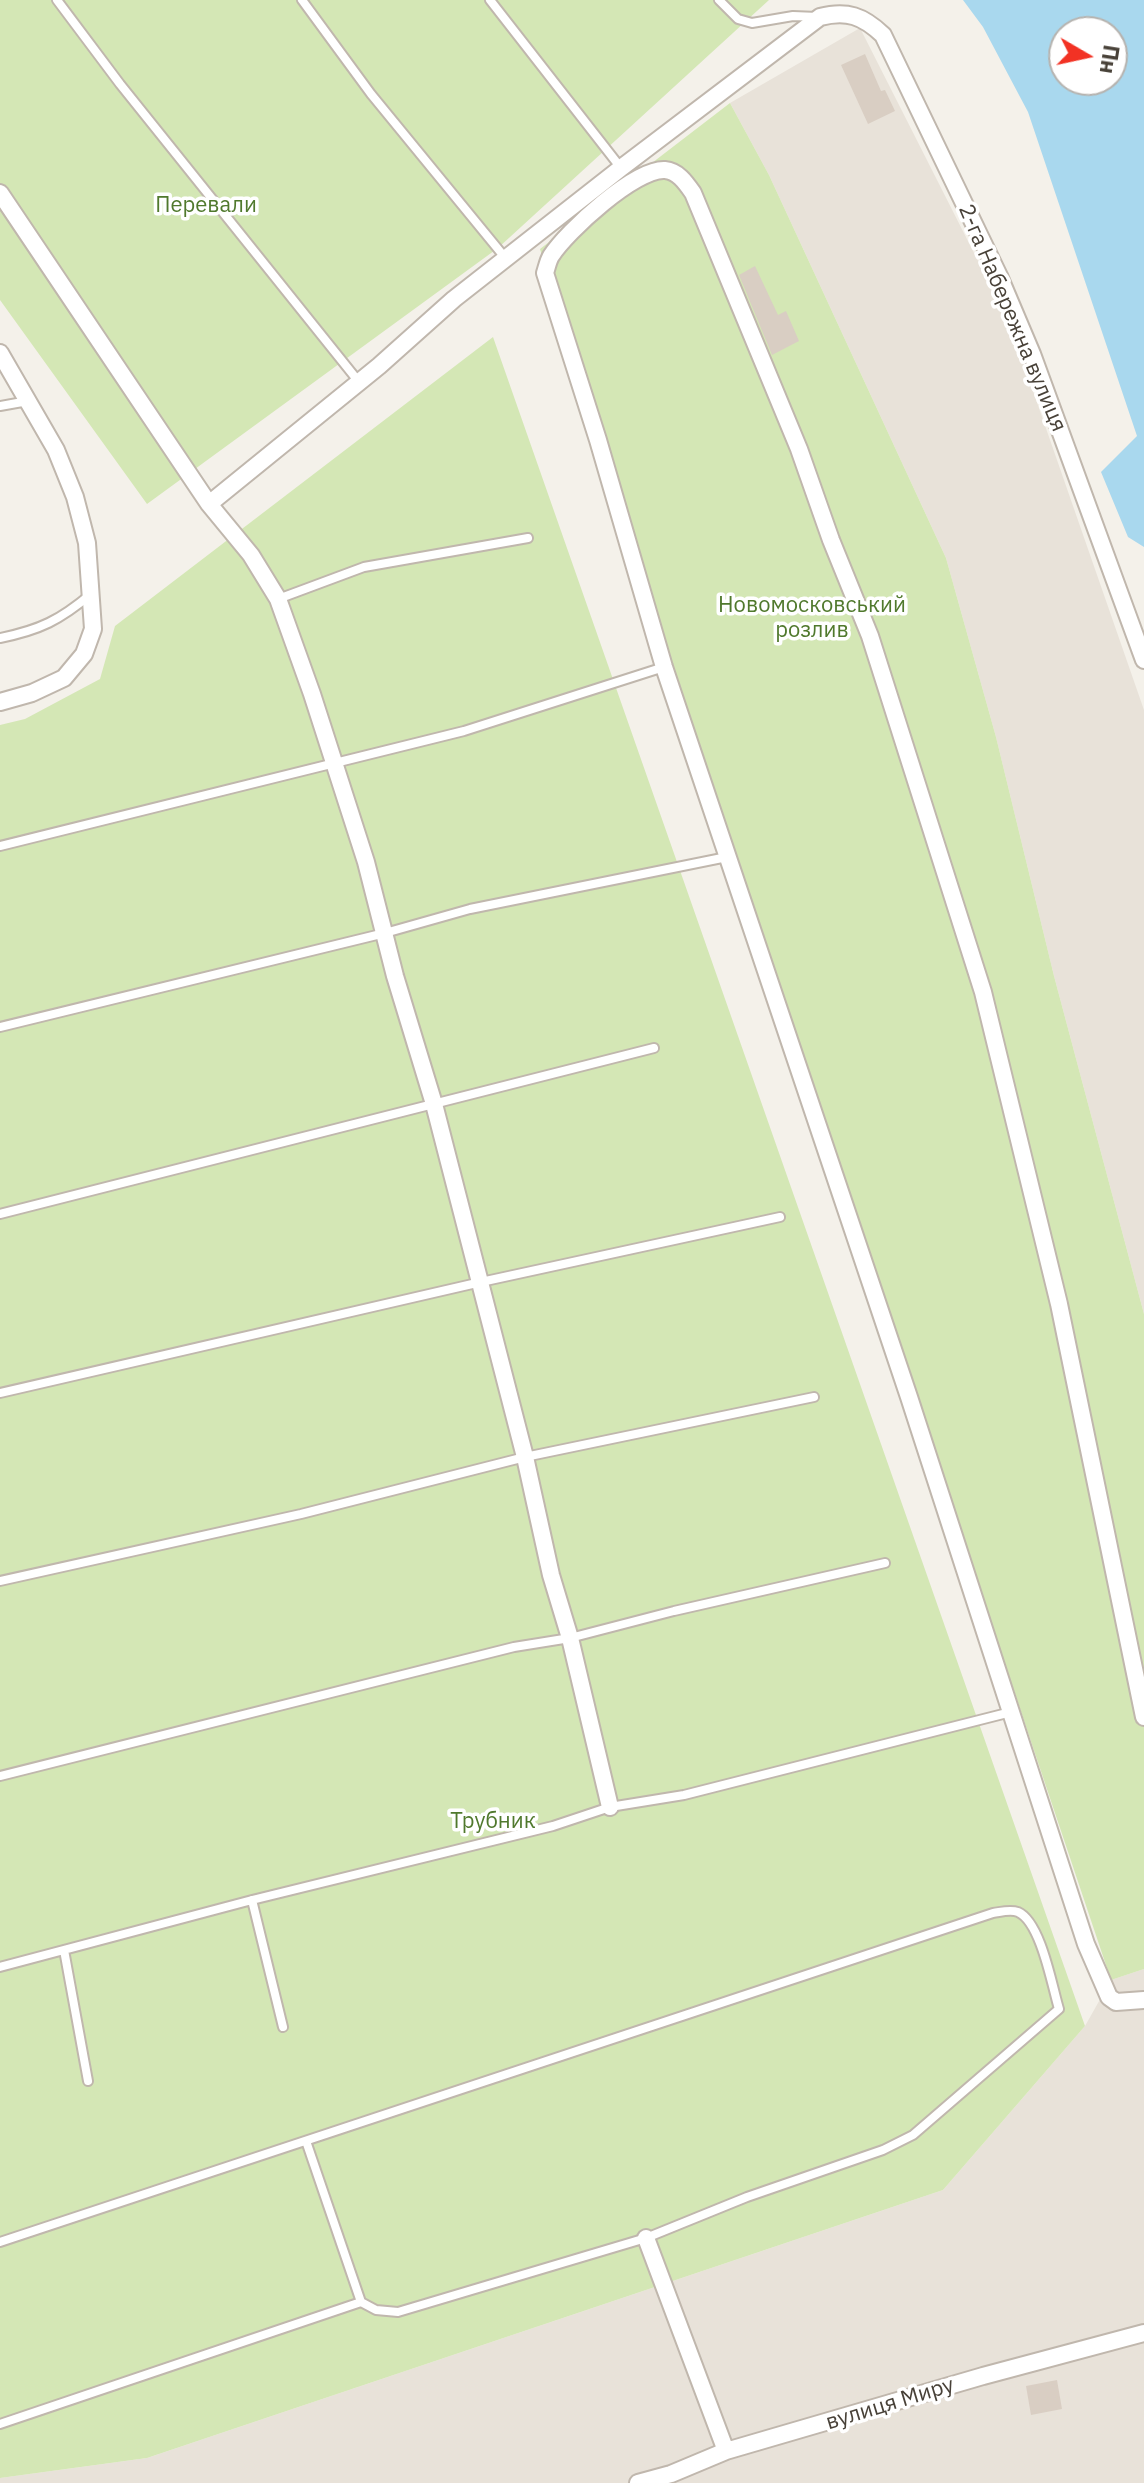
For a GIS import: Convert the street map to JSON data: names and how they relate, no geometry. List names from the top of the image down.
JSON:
{
  "streets": {
    "street": ["2-га Набережна вулиця", "вулиця Миру"]
  },
  "parks": ["Перевали", "Новомосковський розлив", "Трубник"],
  "north": "right"
}
